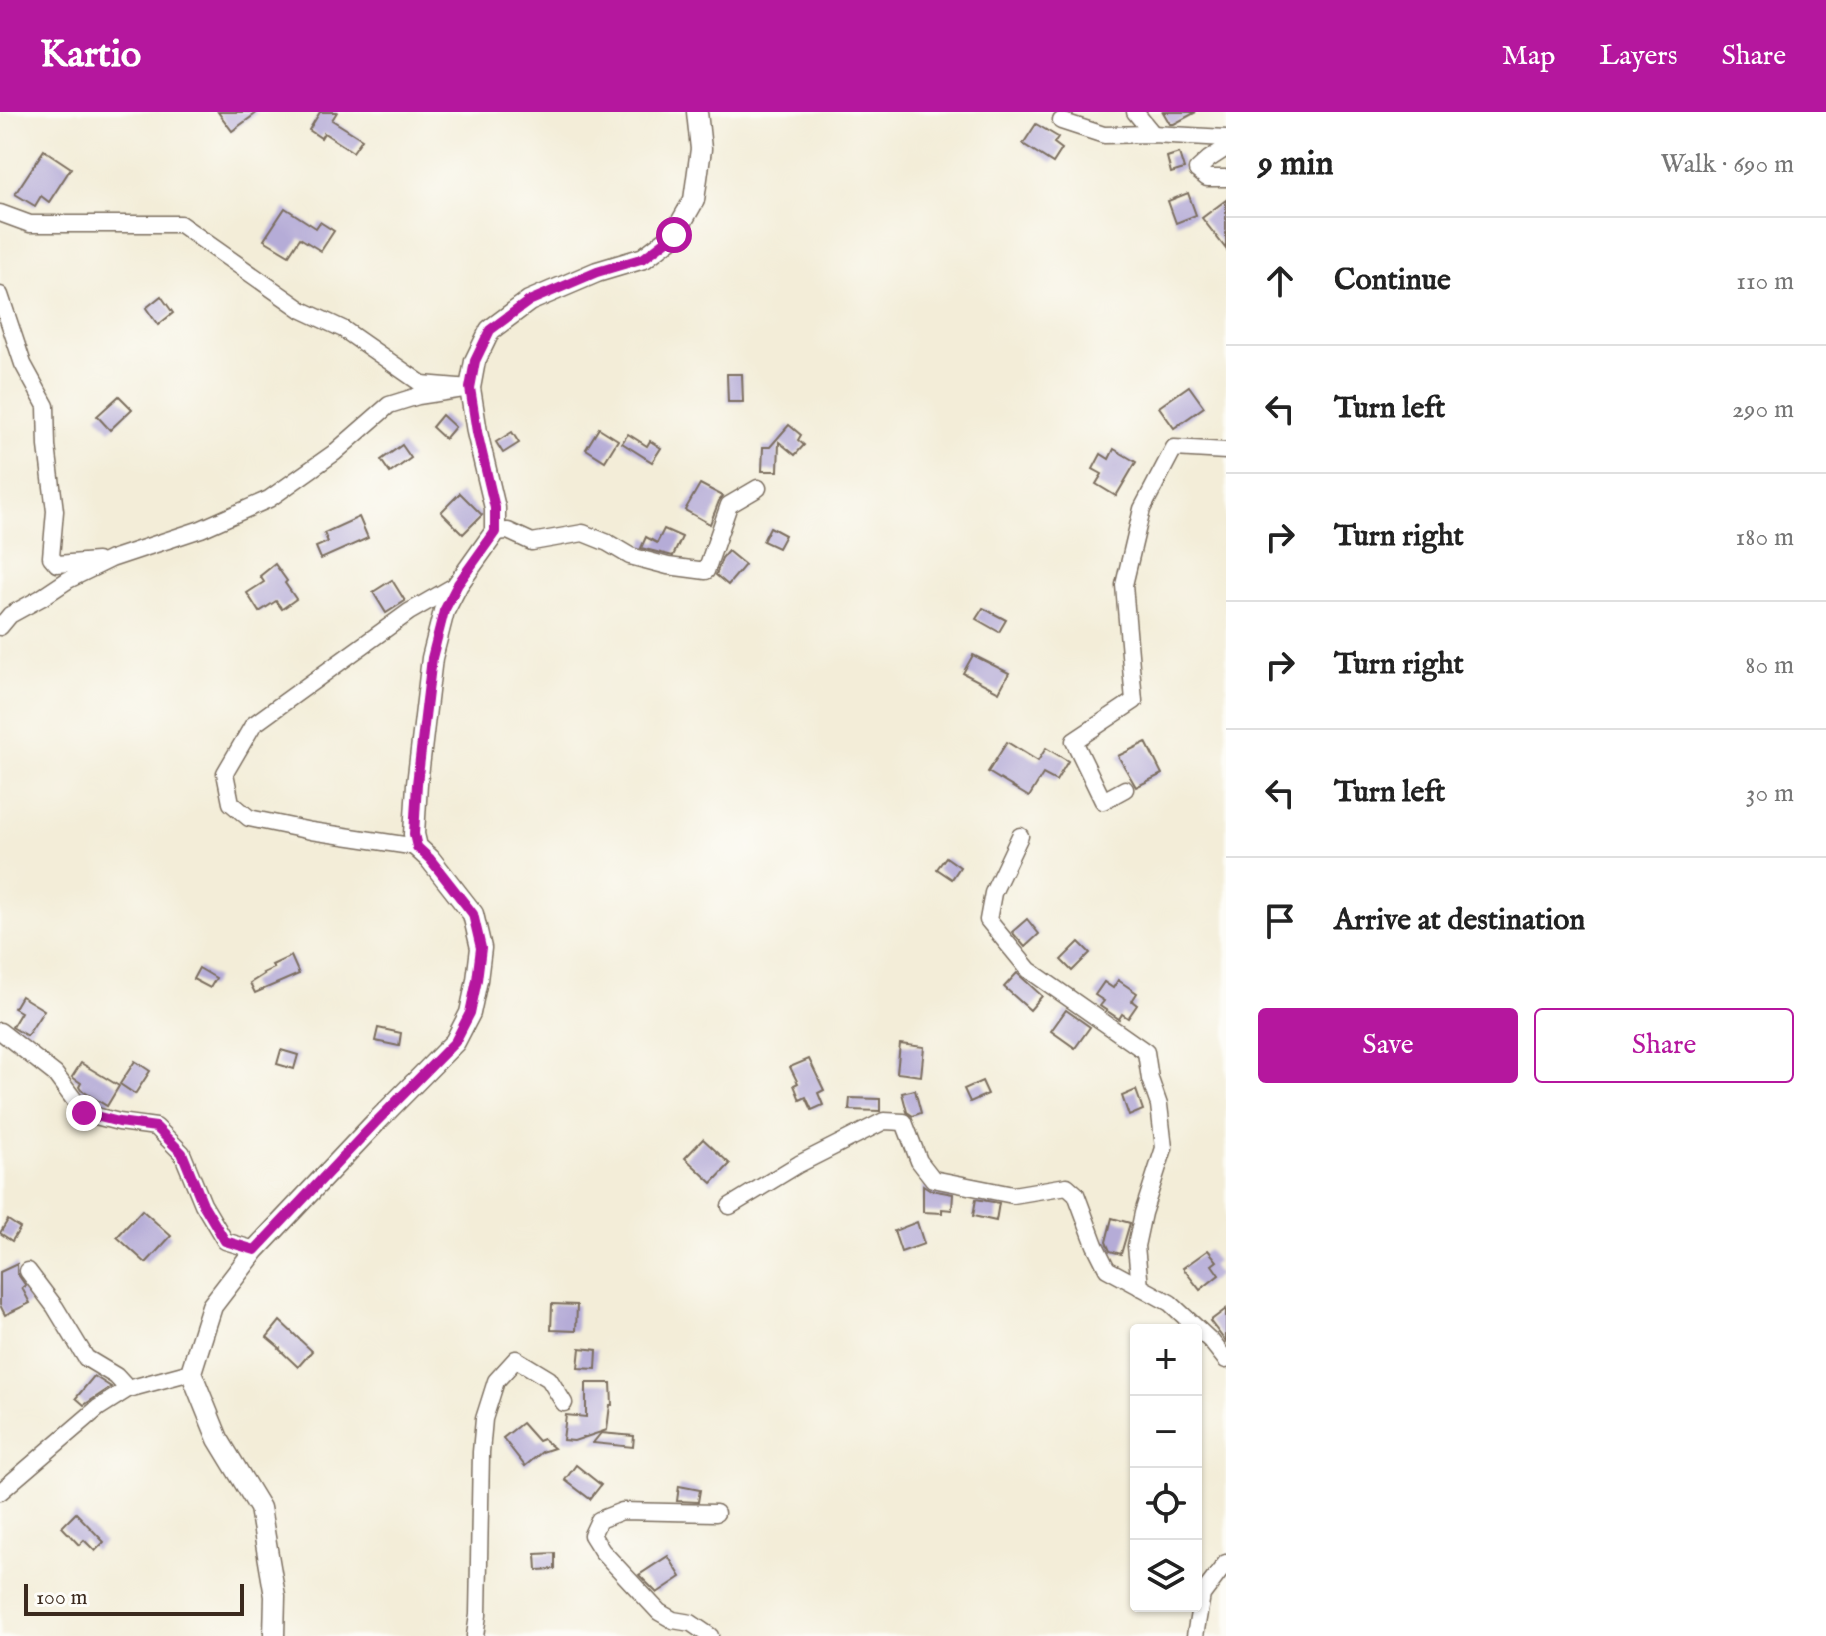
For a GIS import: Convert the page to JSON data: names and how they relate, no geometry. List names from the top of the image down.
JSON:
{
  "scale_bar": "100 m",
  "page": {
    "header": "Kartio",
    "nav": ["Map", "Layers", "Share"],
    "heading": ["9 min", "Walk · 690 m"],
    "list": [
      ["Continue", "110 m"],
      ["Turn left", "290 m"],
      ["Turn right", "180 m"],
      ["Turn right", "80 m"],
      ["Turn left", "30 m"],
      "Arrive at destination"
    ],
    "buttons": ["Save", "Share"],
    "map_buttons": ["+", "−"],
    "scale": "100 m"
  }
}
